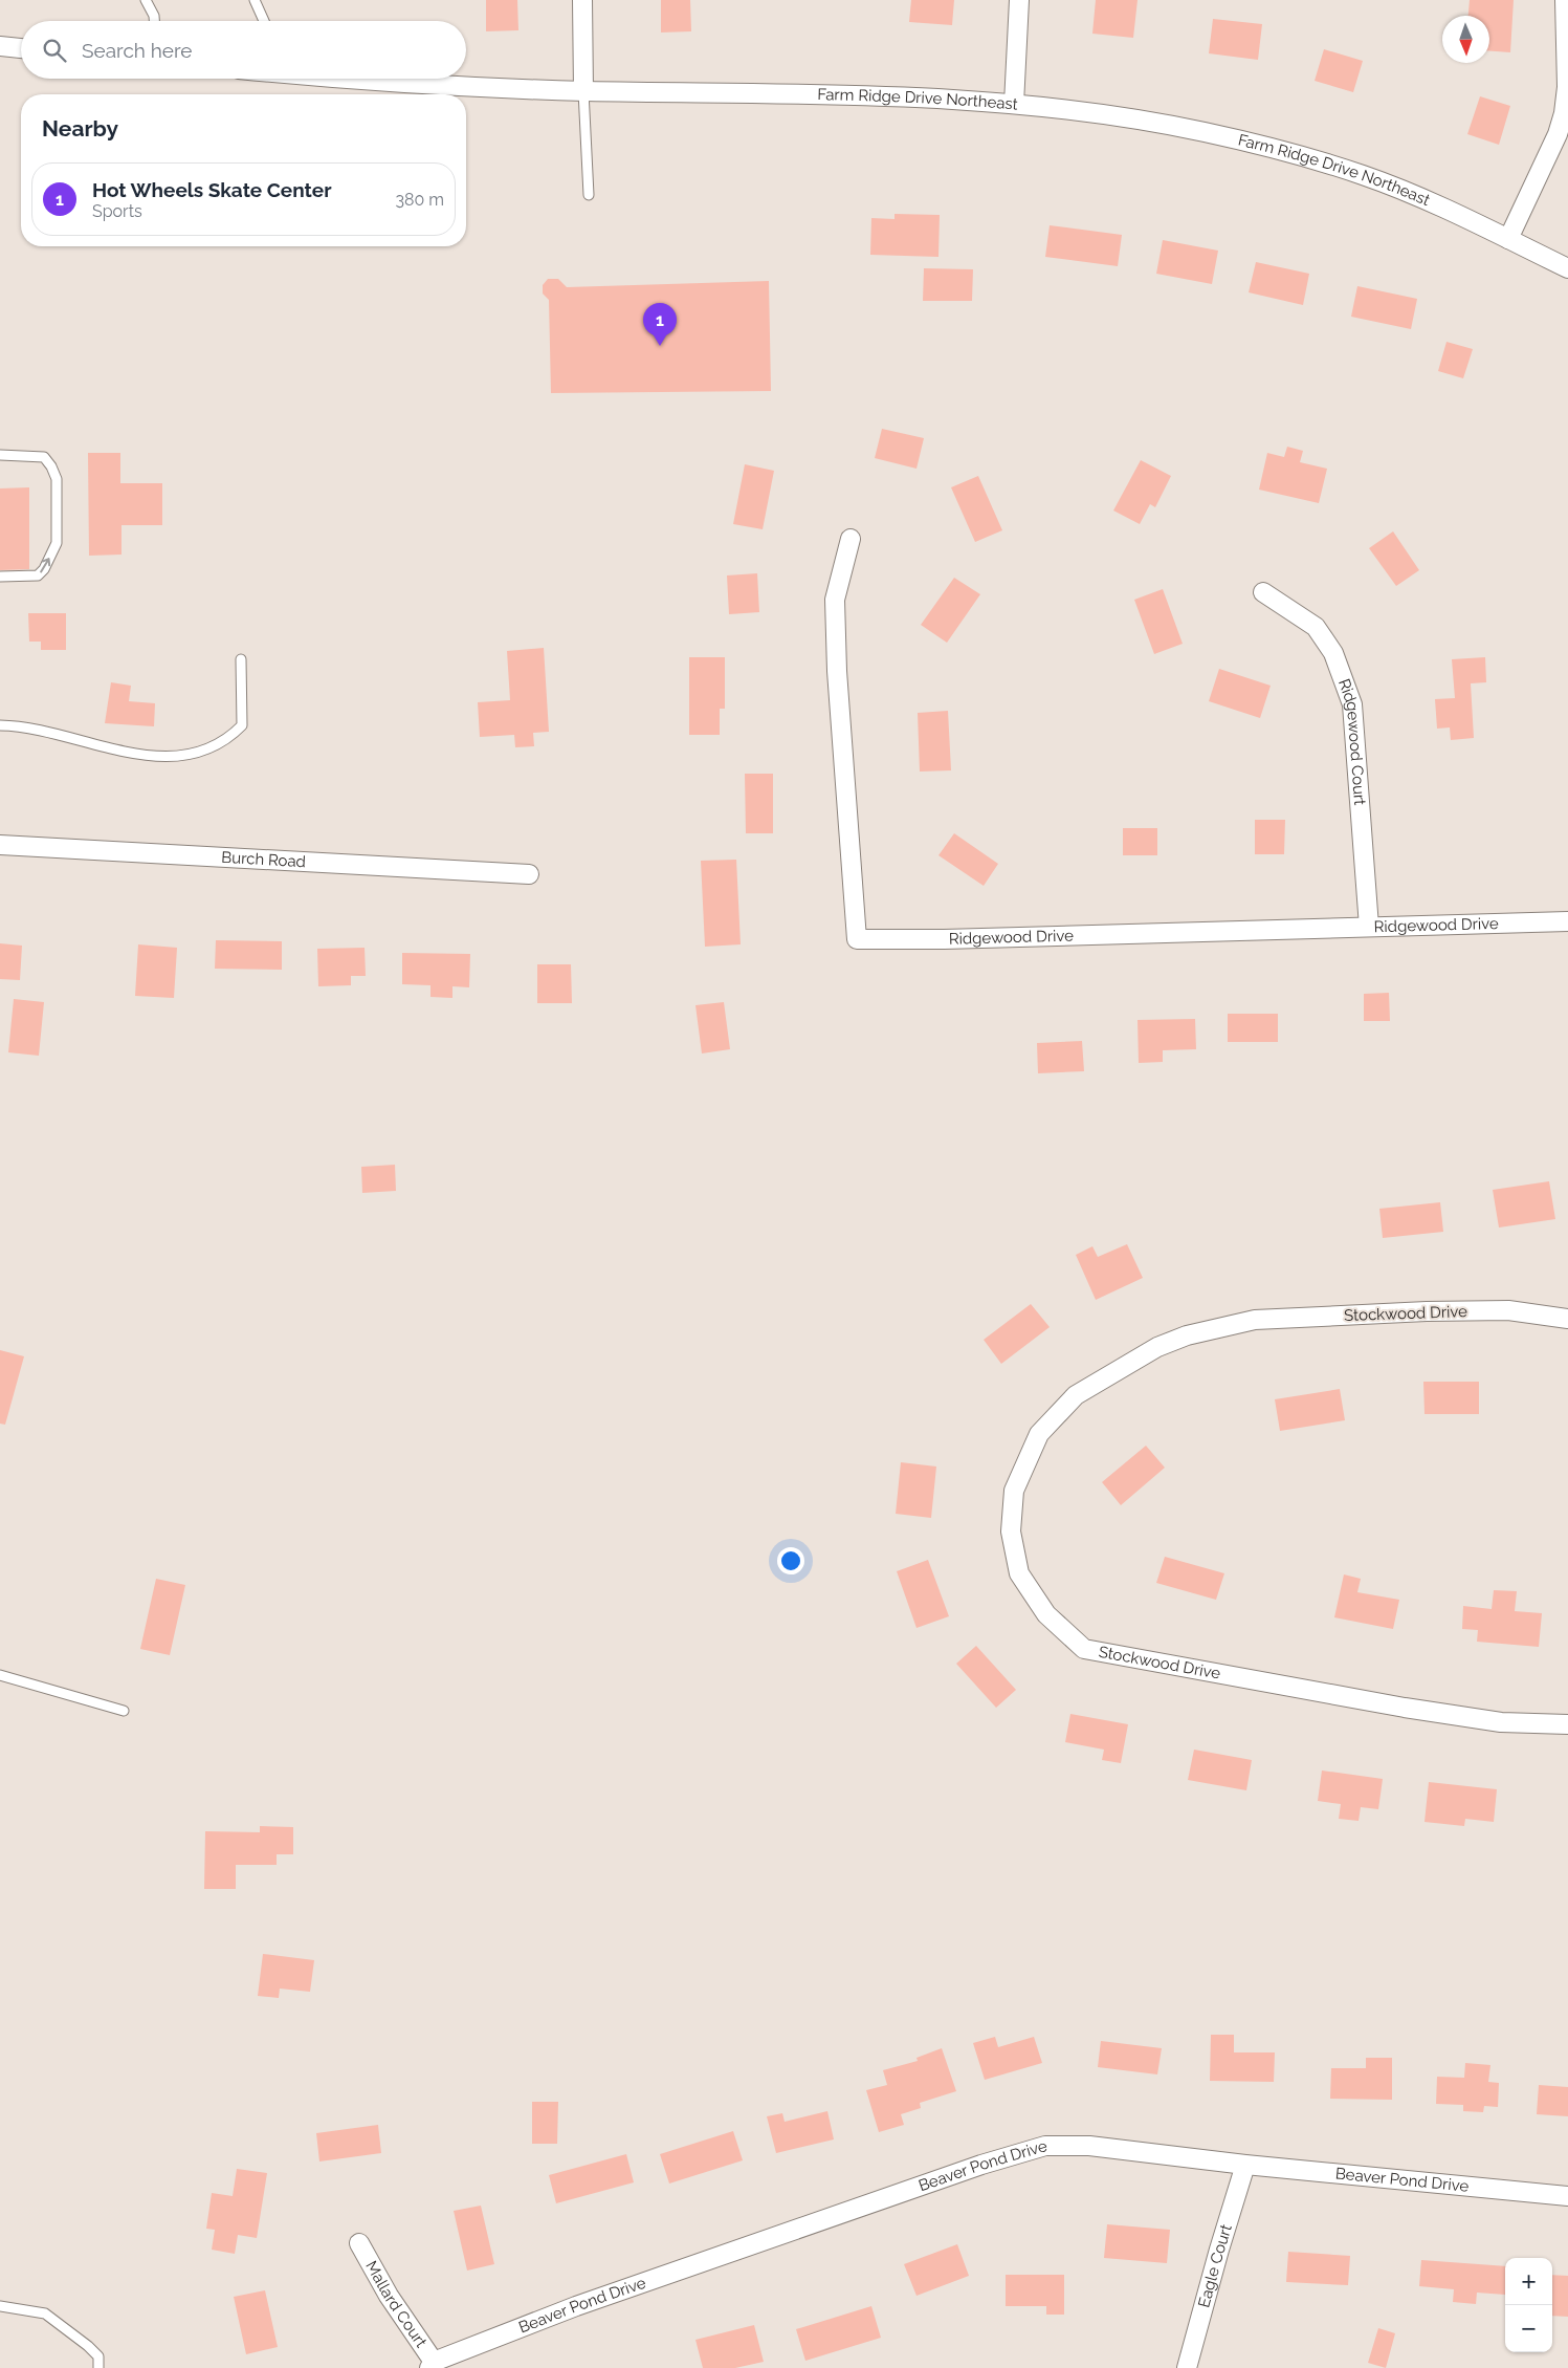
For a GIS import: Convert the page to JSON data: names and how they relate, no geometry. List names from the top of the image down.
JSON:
{
  "streets": {
    "street": [
      "Farm Ridge Drive Northeast",
      "Ridgewood Court",
      "Burch Road",
      "Ridgewood Drive",
      "Stockwood Drive",
      "Beaver Pond Drive",
      "Eagle Court",
      "Mallard Court"
    ]
  },
  "crossings": [
    ["Ridgewood Court", "Ridgewood Drive"],
    ["Beaver Pond Drive", "Eagle Court"],
    ["Beaver Pond Drive", "Mallard Court"]
  ],
  "north": "bottom",
  "page": {
    "search": "Search here",
    "heading": "Nearby",
    "list": [
      {
        "mark": "1",
        "name": "Hot Wheels Skate Center",
        "note": "Sports",
        "value": "380 m"
      }
    ],
    "pins": "1",
    "map_buttons": ["+", "−"]
  }
}
